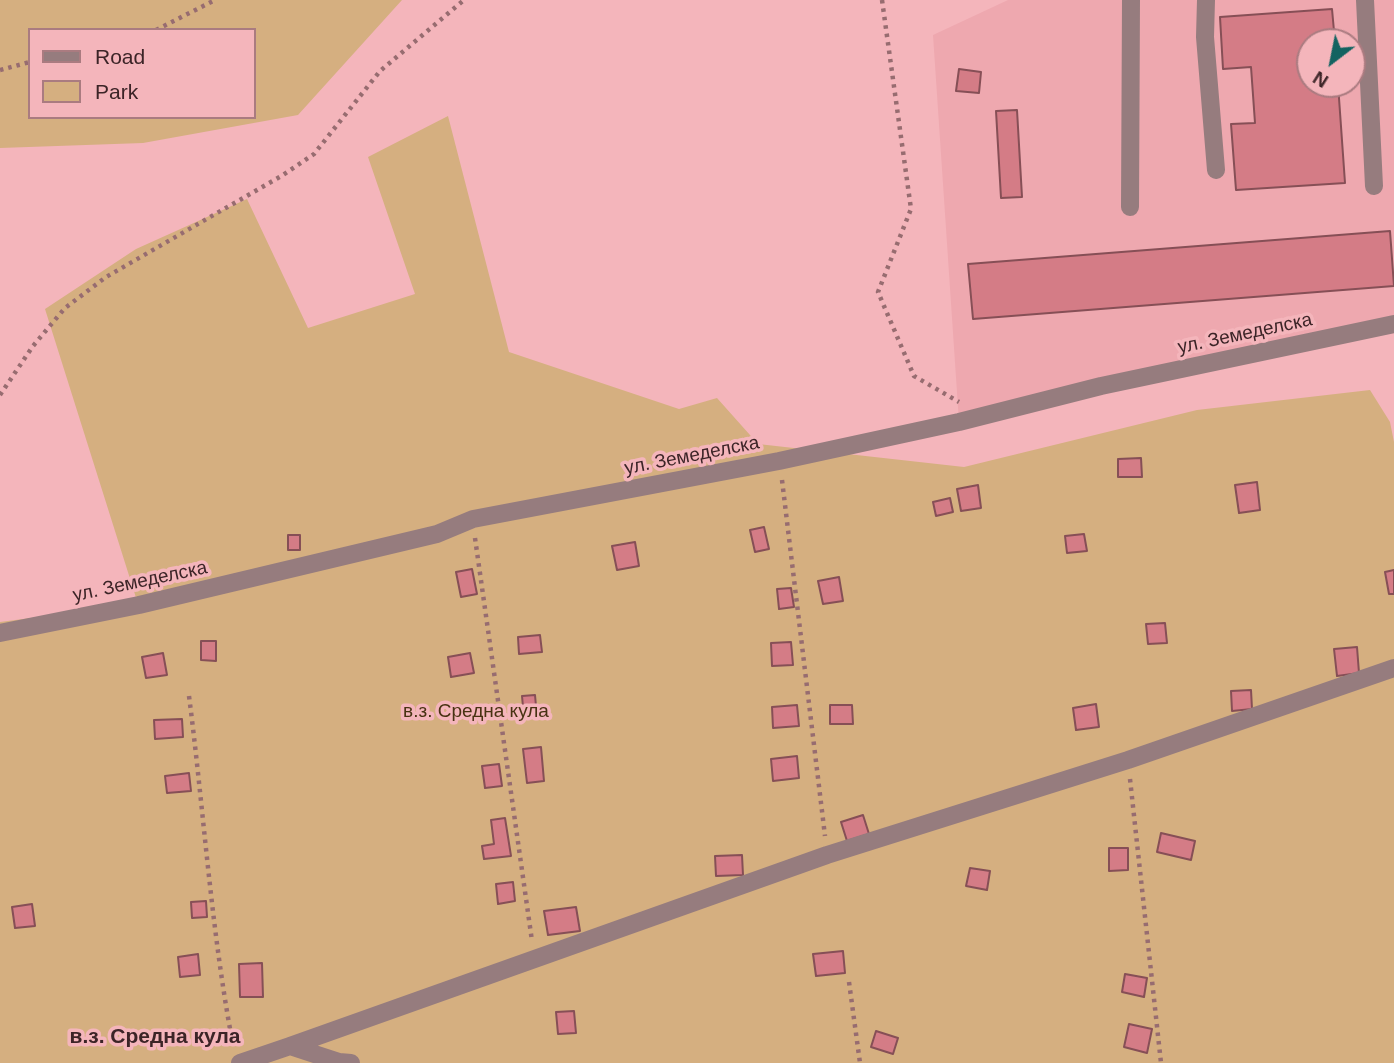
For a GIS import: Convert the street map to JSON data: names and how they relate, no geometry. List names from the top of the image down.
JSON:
{
  "streets": {
    "street": ["ул. Земеделска"]
  },
  "districts": ["в.з. Средна кула"],
  "parks": ["в.з. Средна кула"],
  "legend": ["Road", "Park"],
  "north": "bottom left"
}
